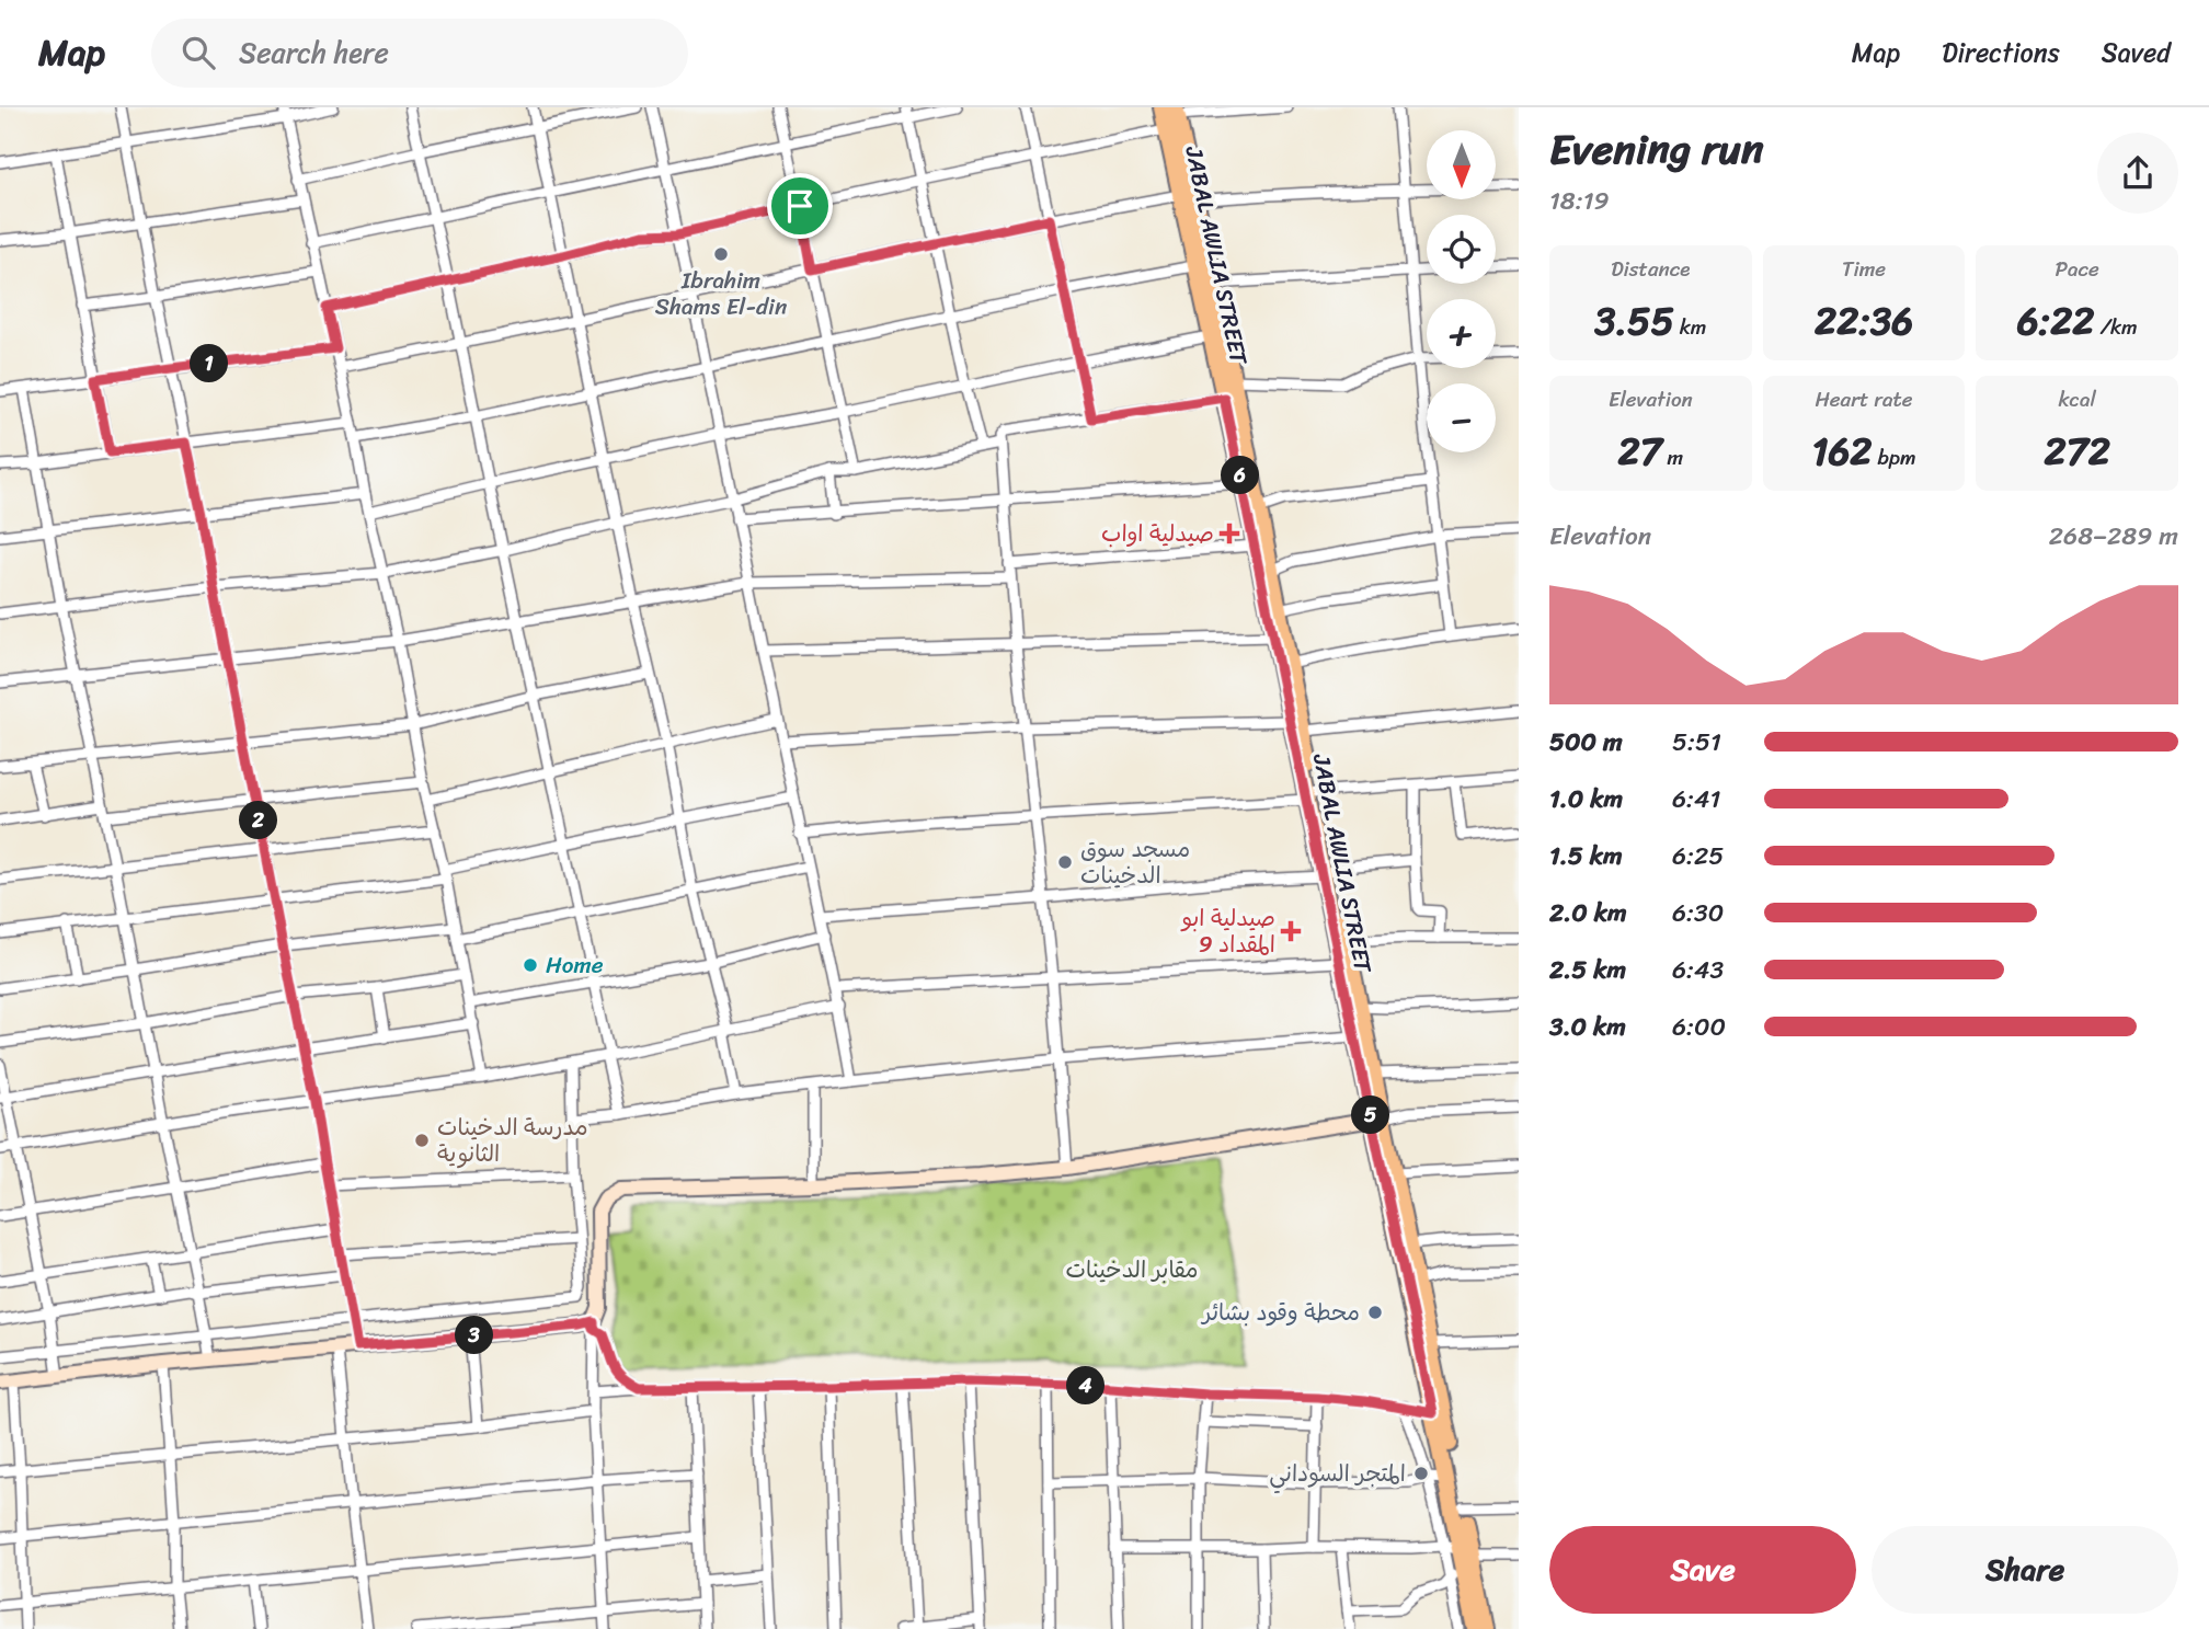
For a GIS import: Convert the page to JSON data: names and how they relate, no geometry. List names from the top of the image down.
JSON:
{
  "streets": {
    "main road": ["JABAL AWLIA STREET"]
  },
  "parks": ["مقابر الدخينات"],
  "places": {
    "other": [
      "Ibrahim Shams El-din",
      "مسجد سوق الدخينات",
      "Home",
      "مدرسة الدخينات الثانوية",
      "محطة وقود بشائر",
      "المتجر السوداني"
    ],
    "health": ["صيدلية اواب", "صيدلية ابو المقداد 9"]
  },
  "north": "bottom",
  "page": {
    "header": "Map",
    "search": "Search here",
    "nav": ["Map", "Directions", "Saved"],
    "heading": ["Evening run", "18:19"],
    "map_buttons": ["+", "−"],
    "stats": [
      ["Distance", "3.55 km"],
      ["Time", "22:36"],
      ["Pace", "6:22 /km"],
      ["Elevation", "27 m"],
      ["Heart rate", "162 bpm"],
      ["kcal", "272"]
    ],
    "pins": [
      "1",
      "6",
      "2",
      "5",
      "3",
      "4"
    ],
    "chart": ["Elevation", "268–289 m"],
    "list": [
      {
        "name": "500 m",
        "note": "5:51"
      },
      {
        "name": "1.0 km",
        "note": "6:41"
      },
      {
        "name": "1.5 km",
        "note": "6:25"
      },
      {
        "name": "2.0 km",
        "note": "6:30"
      },
      {
        "name": "2.5 km",
        "note": "6:43"
      },
      {
        "name": "3.0 km",
        "note": "6:00"
      }
    ],
    "buttons": ["Save", "Share"]
  }
}
